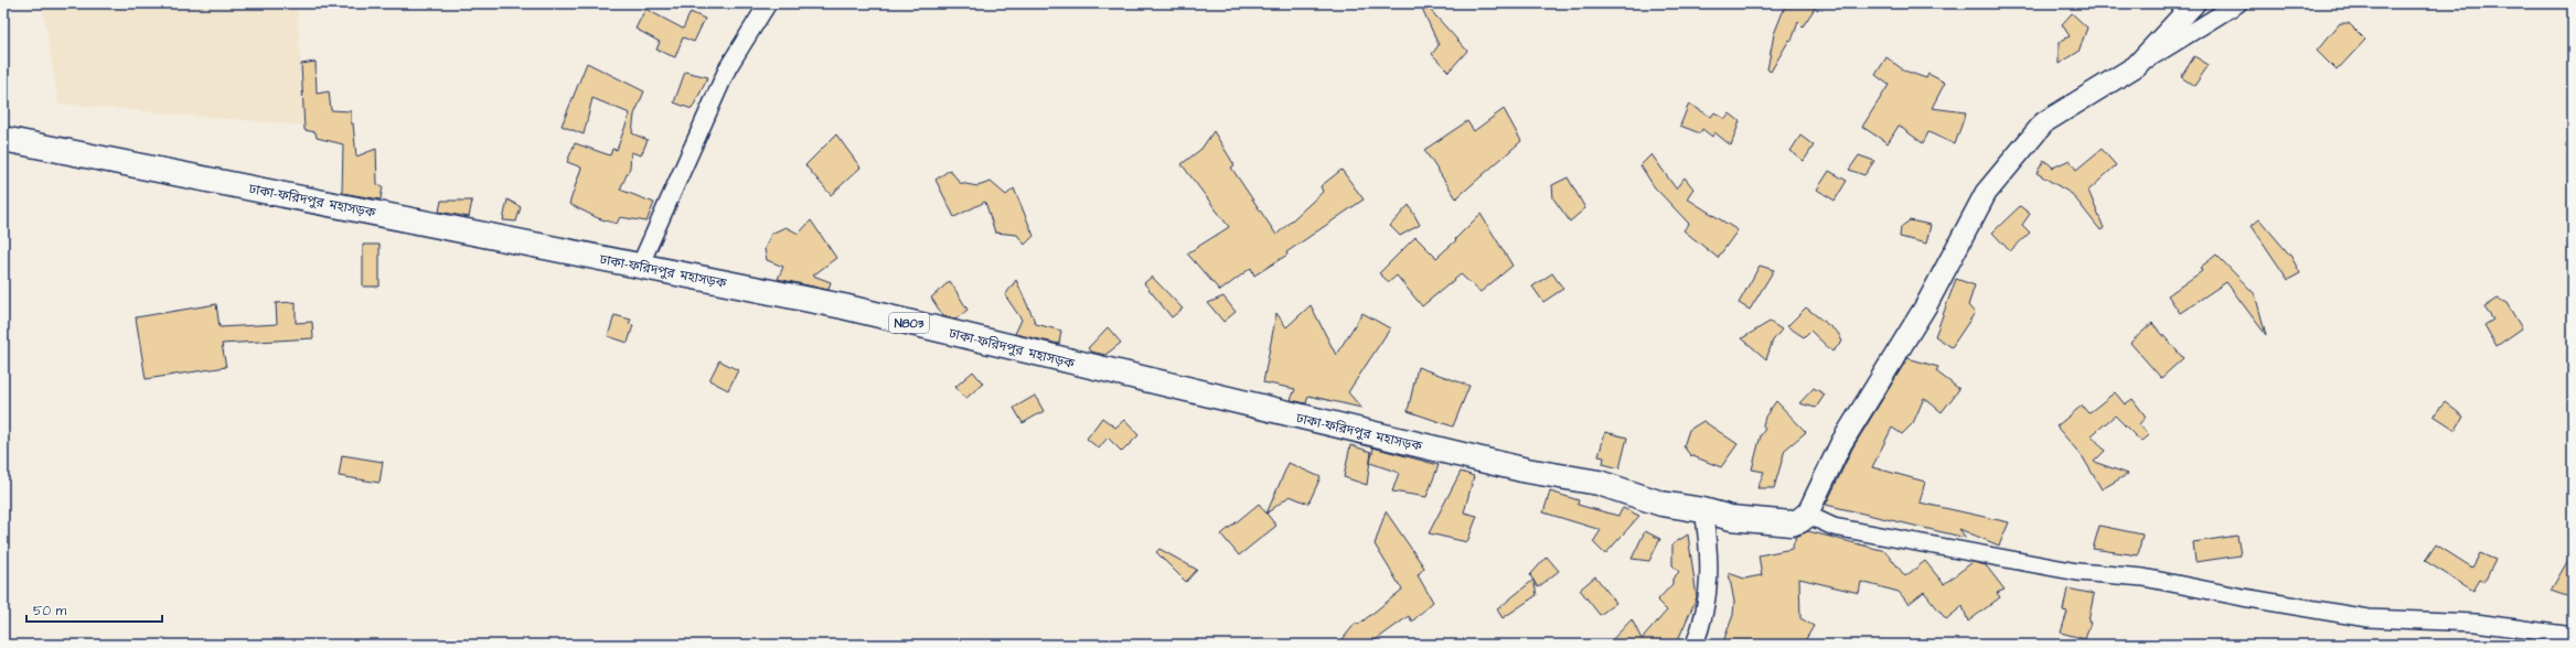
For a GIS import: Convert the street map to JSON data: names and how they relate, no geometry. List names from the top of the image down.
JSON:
{
  "streets": {
    "highway": ["ঢাকা-ফরিদপুর মহাসড়ক", "N803"]
  },
  "scale_bar": "50 m"
}
